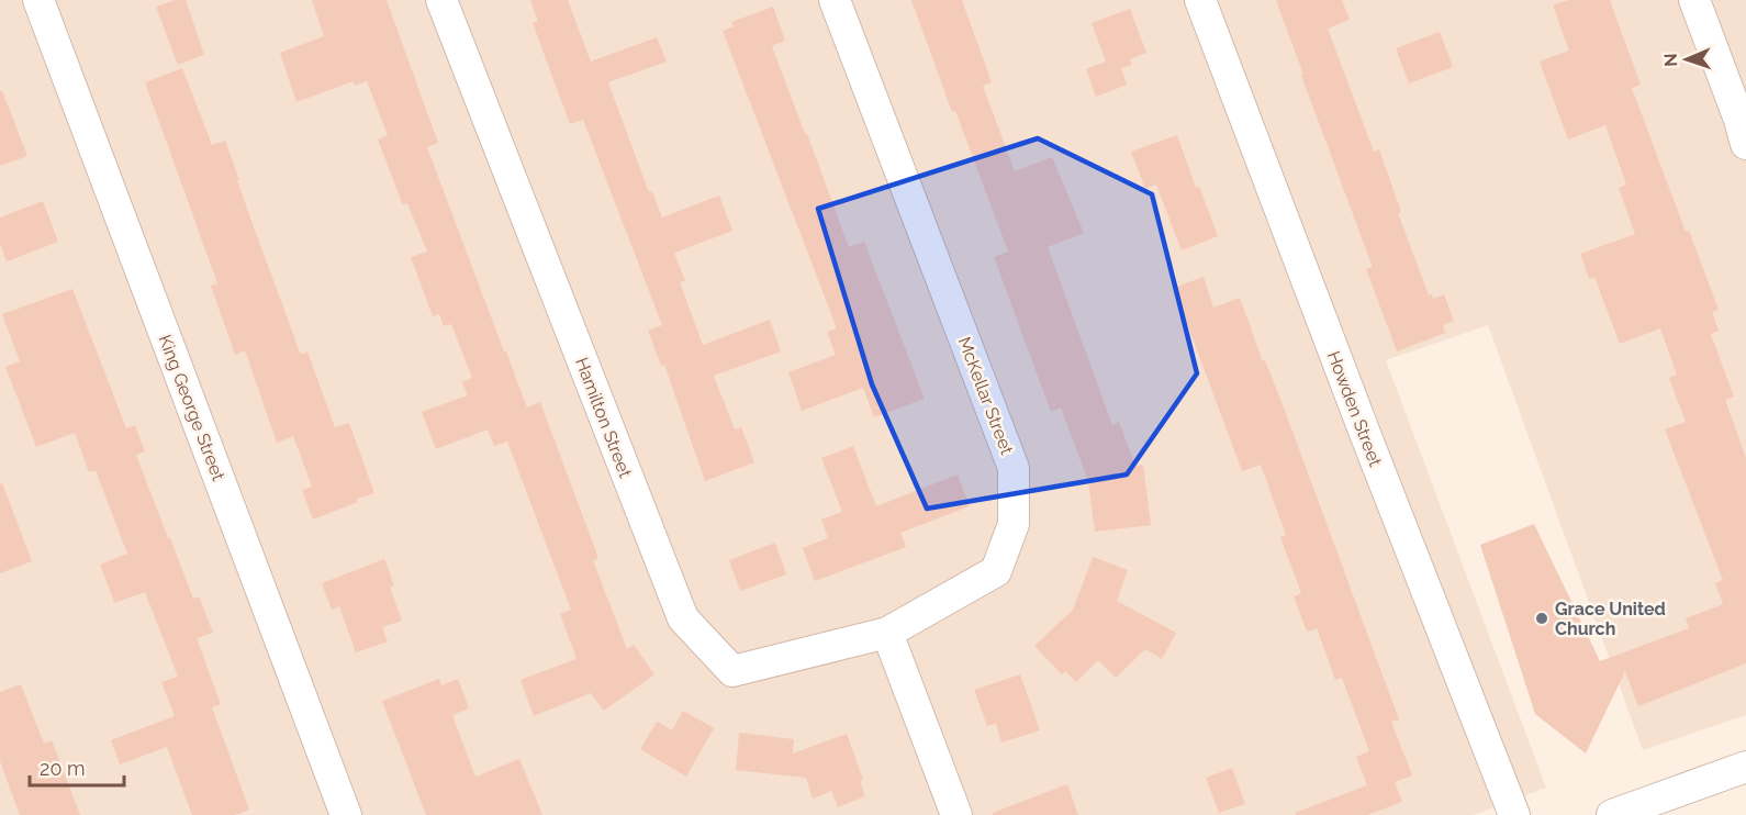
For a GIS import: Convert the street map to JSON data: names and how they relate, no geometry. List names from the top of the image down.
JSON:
{
  "streets": {
    "street": [
      "McKellar Street",
      "King George Street",
      "Howden Street",
      "Hamilton Street"
    ]
  },
  "crossings": [
    ["McKellar Street", "Hamilton Street"]
  ],
  "places": ["Grace United Church"],
  "scale_bar": "20 m",
  "north": "left"
}
